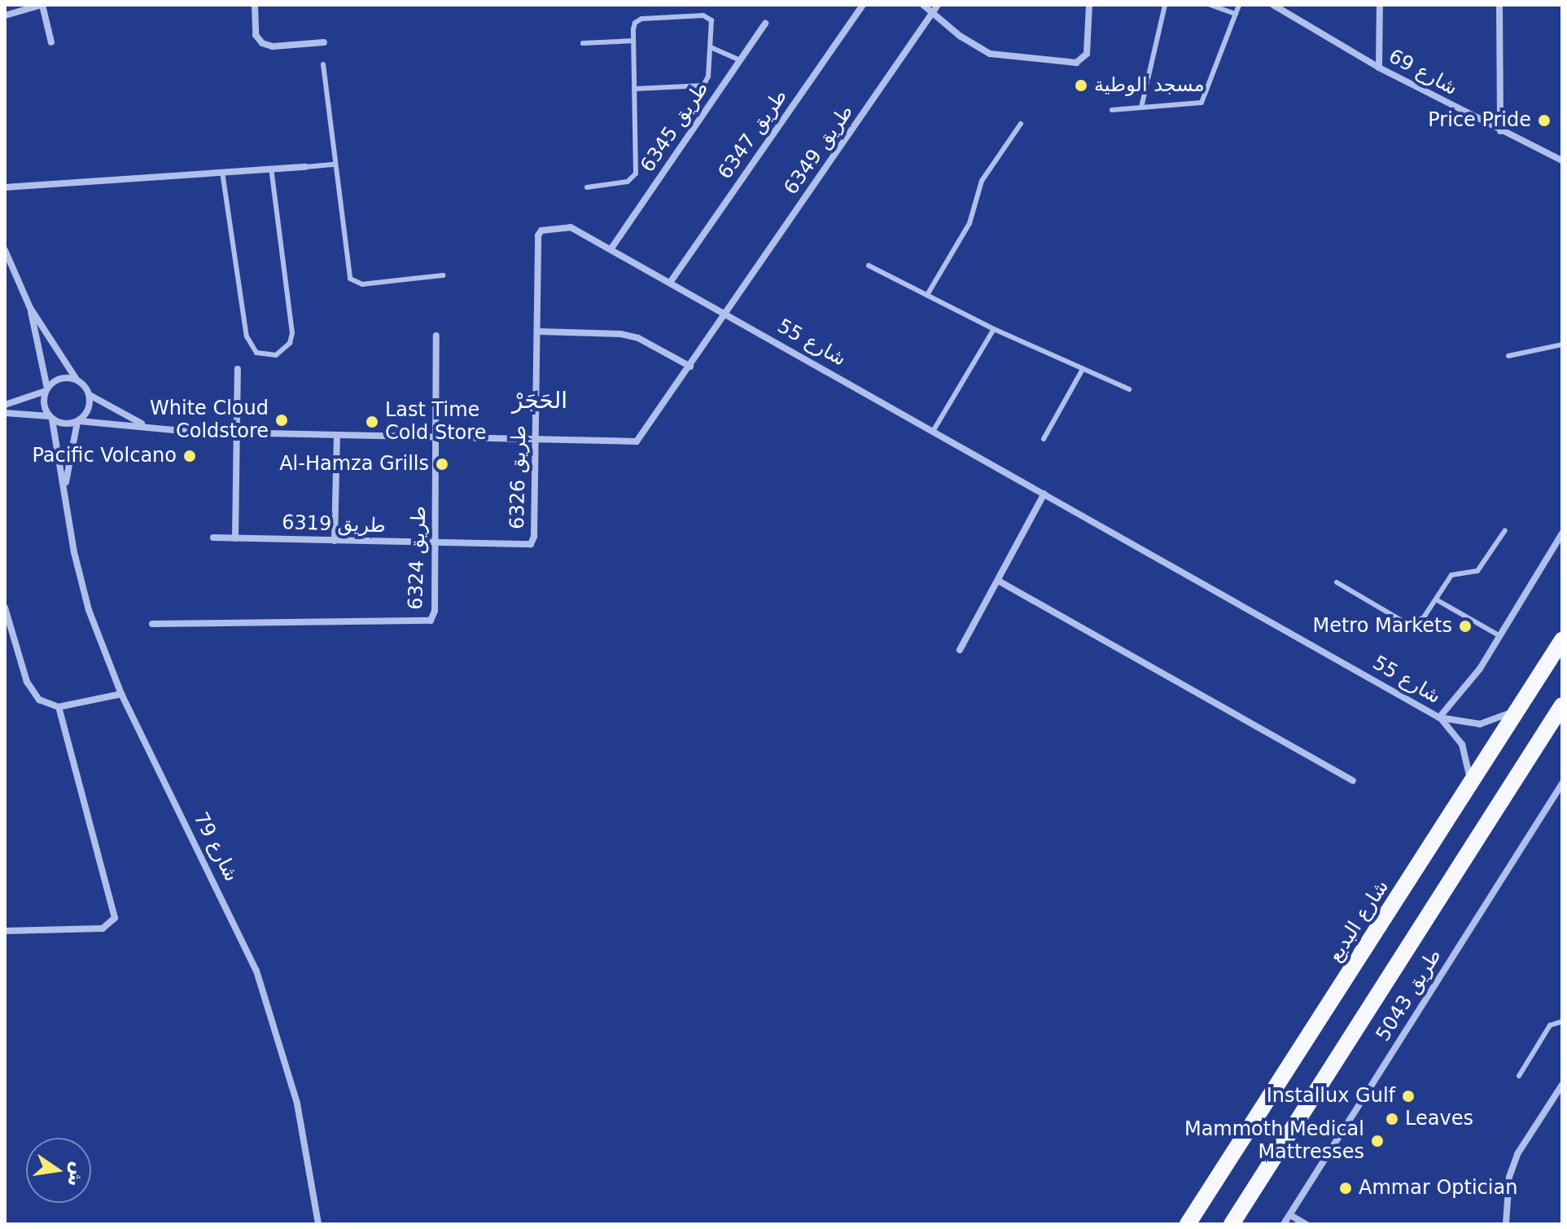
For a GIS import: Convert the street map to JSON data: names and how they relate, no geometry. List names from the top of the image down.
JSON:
{
  "streets": {
    "main road": ["شارع البديع"],
    "street": [
      "شارع 69",
      "طريق 6345",
      "طريق 6347",
      "طريق 6349",
      "شارع 55",
      "طريق 6326",
      "طريق 6319",
      "طريق 6324",
      "شارع 79",
      "طريق 5043"
    ]
  },
  "crossings": [
    ["طريق 6345", "شارع 55"],
    ["طريق 6345", "طريق 6326"],
    ["طريق 6347", "شارع 55"],
    ["طريق 6349", "شارع 55"],
    ["شارع 55", "طريق 6326"],
    ["شارع 55", "شارع البديع"],
    ["طريق 6326", "طريق 6319"],
    ["طريق 6319", "طريق 6324"]
  ],
  "districts": ["الحَجَرْ"],
  "places": [
    "مسجد الوطية",
    "Price Pride",
    "White Cloud Coldstore",
    "Last Time Cold Store",
    "Pacific Volcano",
    "Al-Hamza Grills",
    "Metro Markets",
    "Installux Gulf",
    "Leaves",
    "Mammoth Medical Mattresses",
    "Ammar Optician"
  ],
  "north": "right"
}
